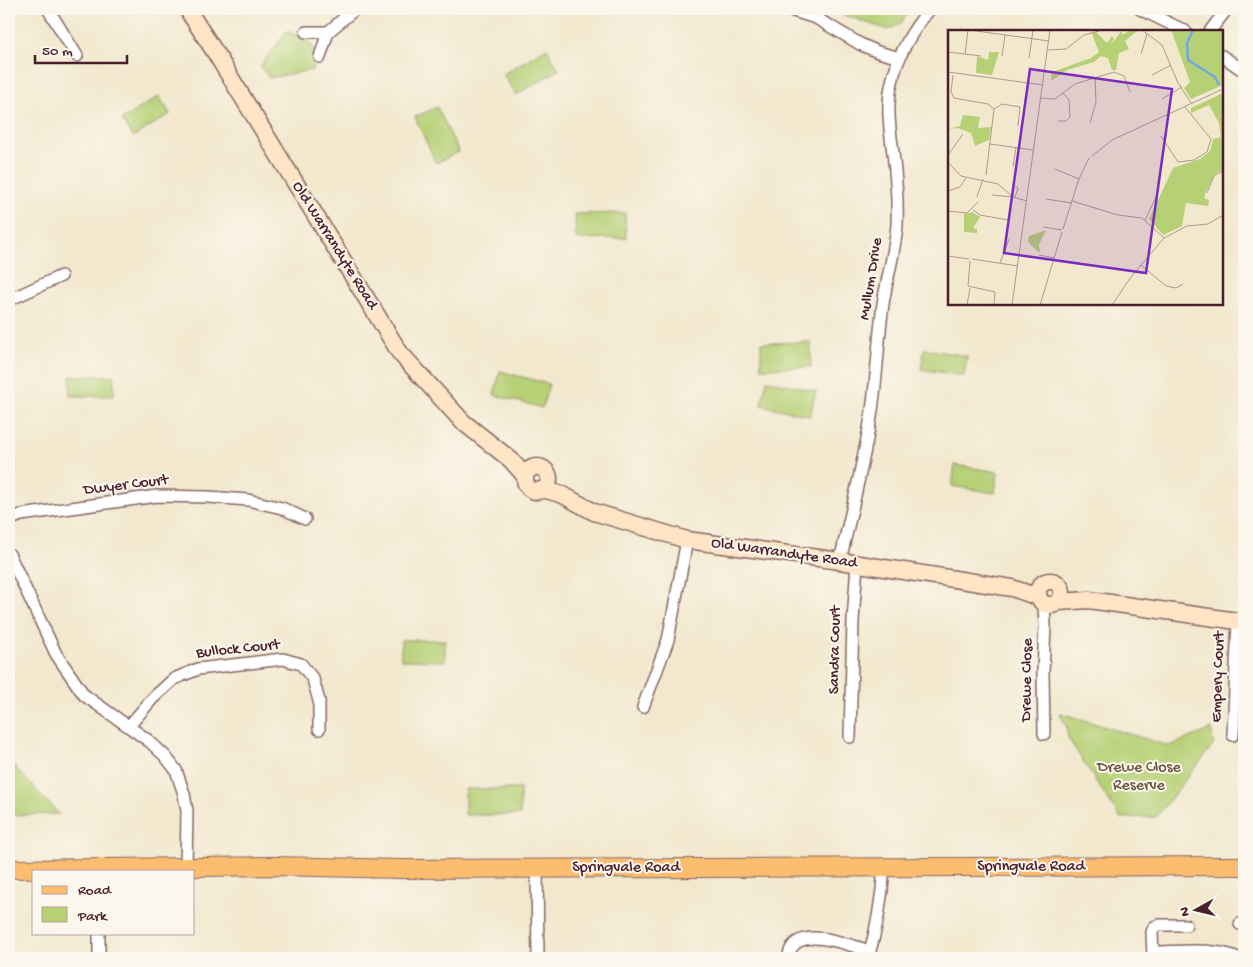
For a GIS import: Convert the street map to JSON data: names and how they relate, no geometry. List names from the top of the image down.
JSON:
{
  "streets": {
    "main road": ["Old Warrandyte Road", "Springvale Road"],
    "street": [
      "Mullum Drive",
      "Dwyer Court",
      "Bullock Court",
      "Sandra Court",
      "Empery Court",
      "Drewe Close"
    ]
  },
  "crossings": [
    ["Old Warrandyte Road", "Mullum Drive"],
    ["Old Warrandyte Road", "Sandra Court"],
    ["Old Warrandyte Road", "Drewe Close"]
  ],
  "parks": ["Drewe Close Reserve"],
  "legend": ["Road", "Park"],
  "scale_bar": "50 m",
  "north": "left"
}
